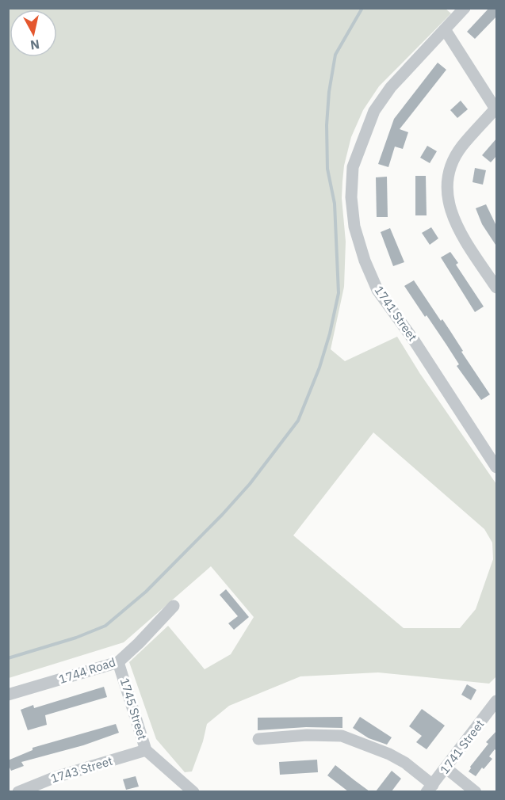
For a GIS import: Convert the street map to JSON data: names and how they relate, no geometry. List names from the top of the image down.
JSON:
{
  "streets": {
    "street": [
      "1741 Street",
      "1744 Road",
      "1745 Street",
      "1743 Street"
    ]
  },
  "crossings": [
    ["1744 Road", "1745 Street"],
    ["1745 Street", "1743 Street"]
  ],
  "north": "bottom"
}
